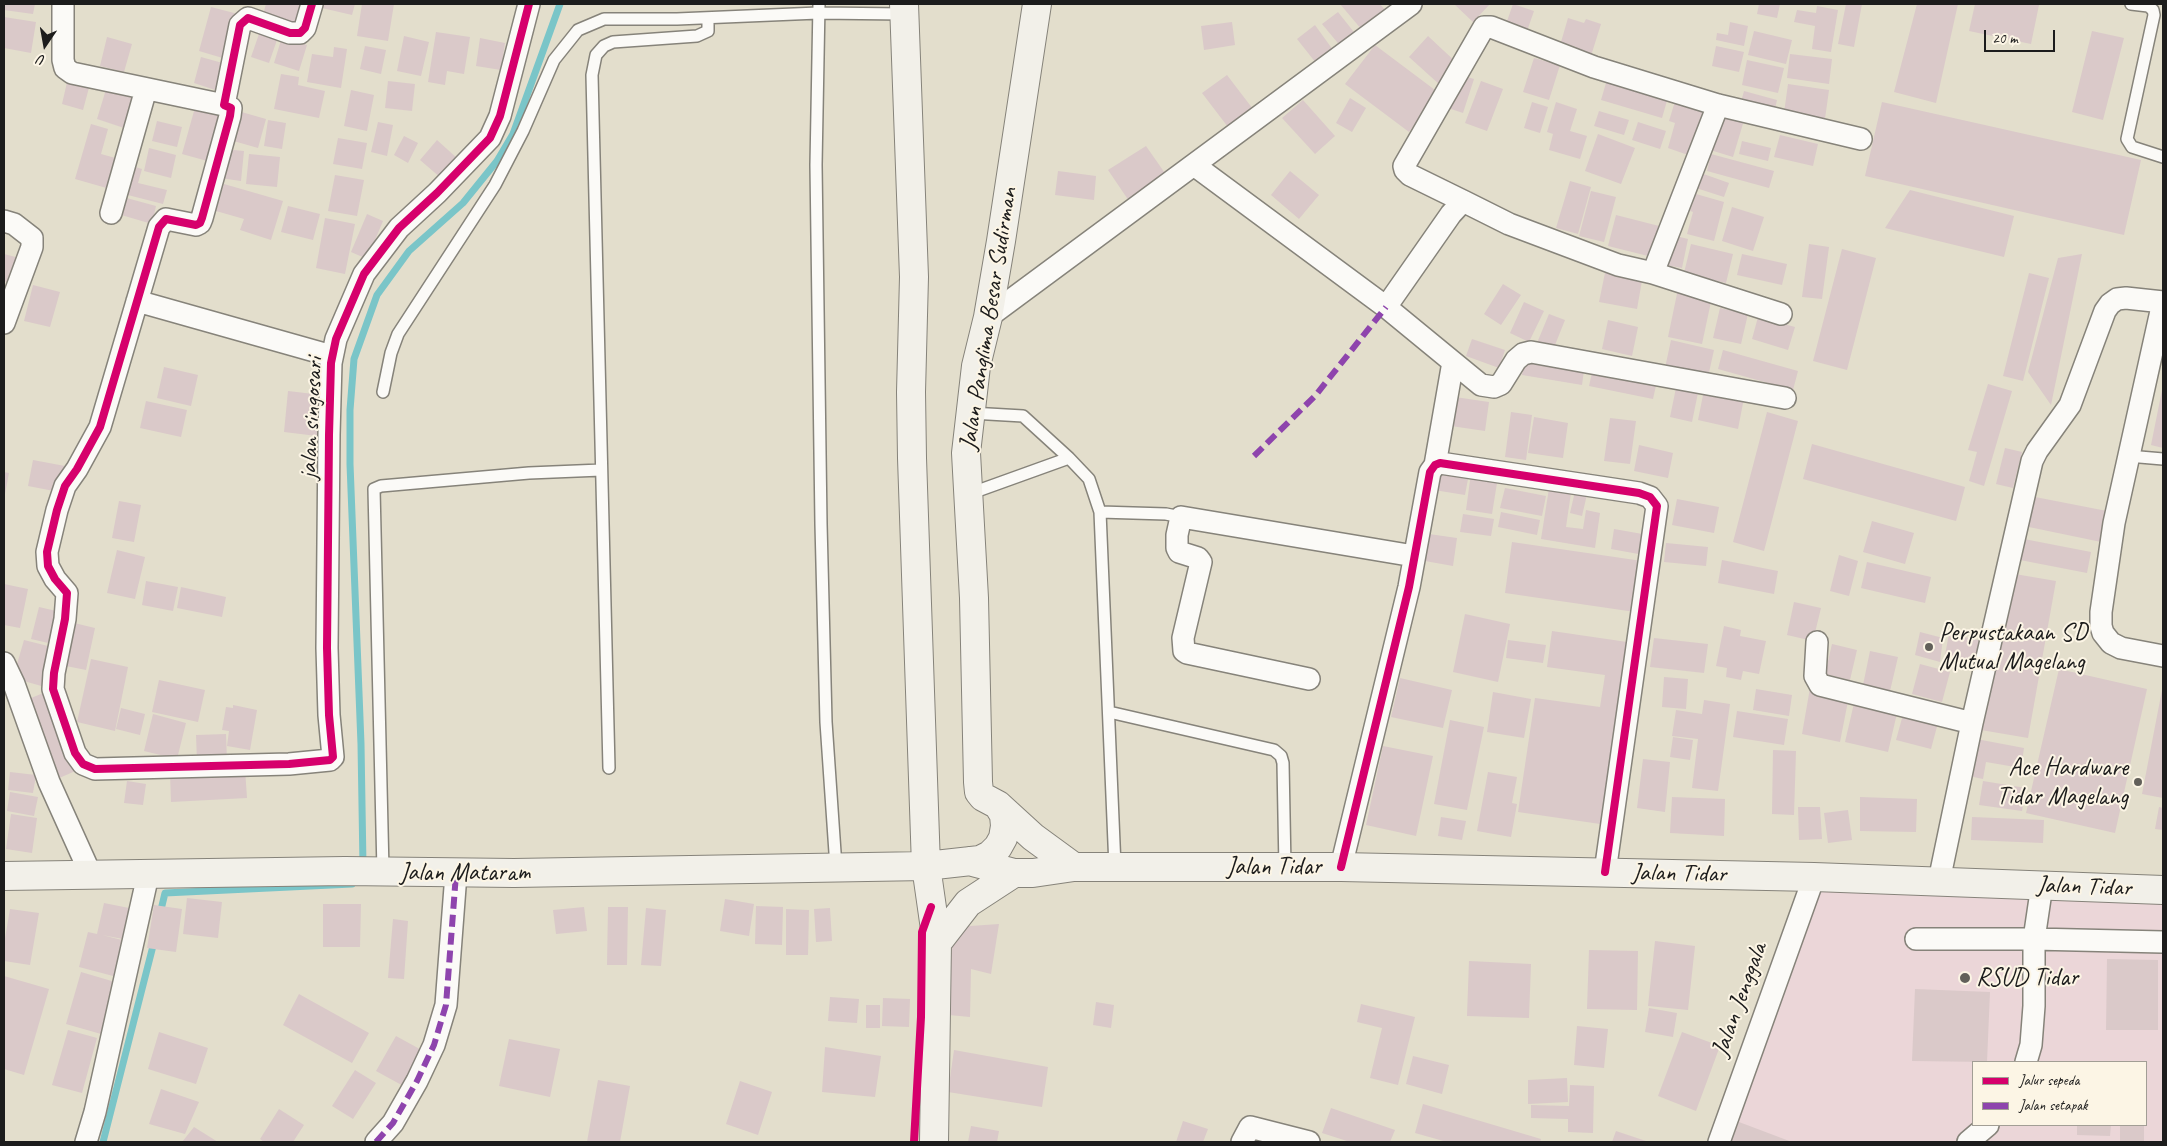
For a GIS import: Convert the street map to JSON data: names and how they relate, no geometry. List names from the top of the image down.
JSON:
{
  "streets": {
    "main road": ["Jalan Panglima Besar Sudirman", "Jalan Tidar", "Jalan Mataram"],
    "street": ["jalan singosari", "Jalan Jenggala"]
  },
  "crossings": [
    ["Jalan Tidar", "Jalan Jenggala"]
  ],
  "places": ["Perpustakaan SD Mutual Magelang", "Ace Hardware Tidar Magelang", "RSUD Tidar"],
  "legend": ["Jalur sepeda", "Jalan setapak"],
  "scale_bar": "20 m",
  "north": "bottom"
}
